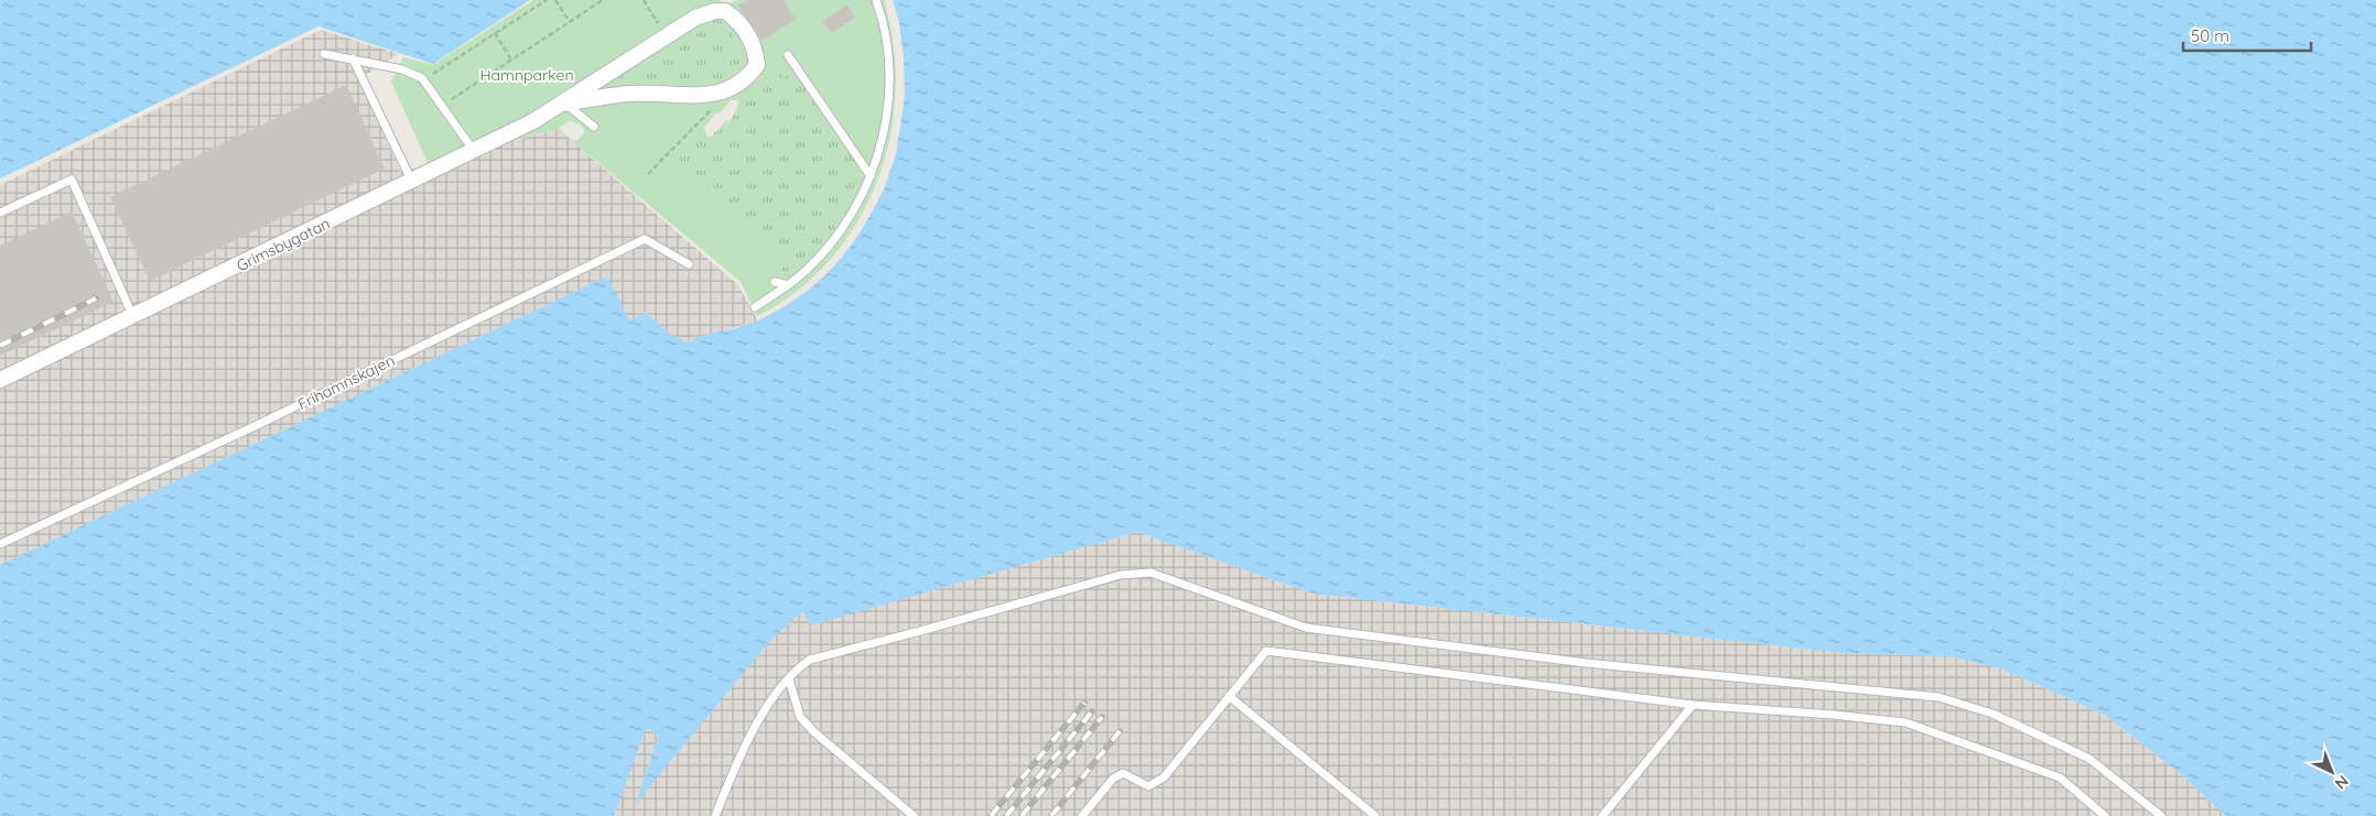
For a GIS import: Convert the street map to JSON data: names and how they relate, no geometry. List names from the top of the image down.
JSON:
{
  "streets": {
    "street": ["Grimsbygatan"],
    "lane": ["Frihamnskajen"]
  },
  "parks": ["Hamnparken"],
  "scale_bar": "50 m",
  "north": "bottom right"
}
